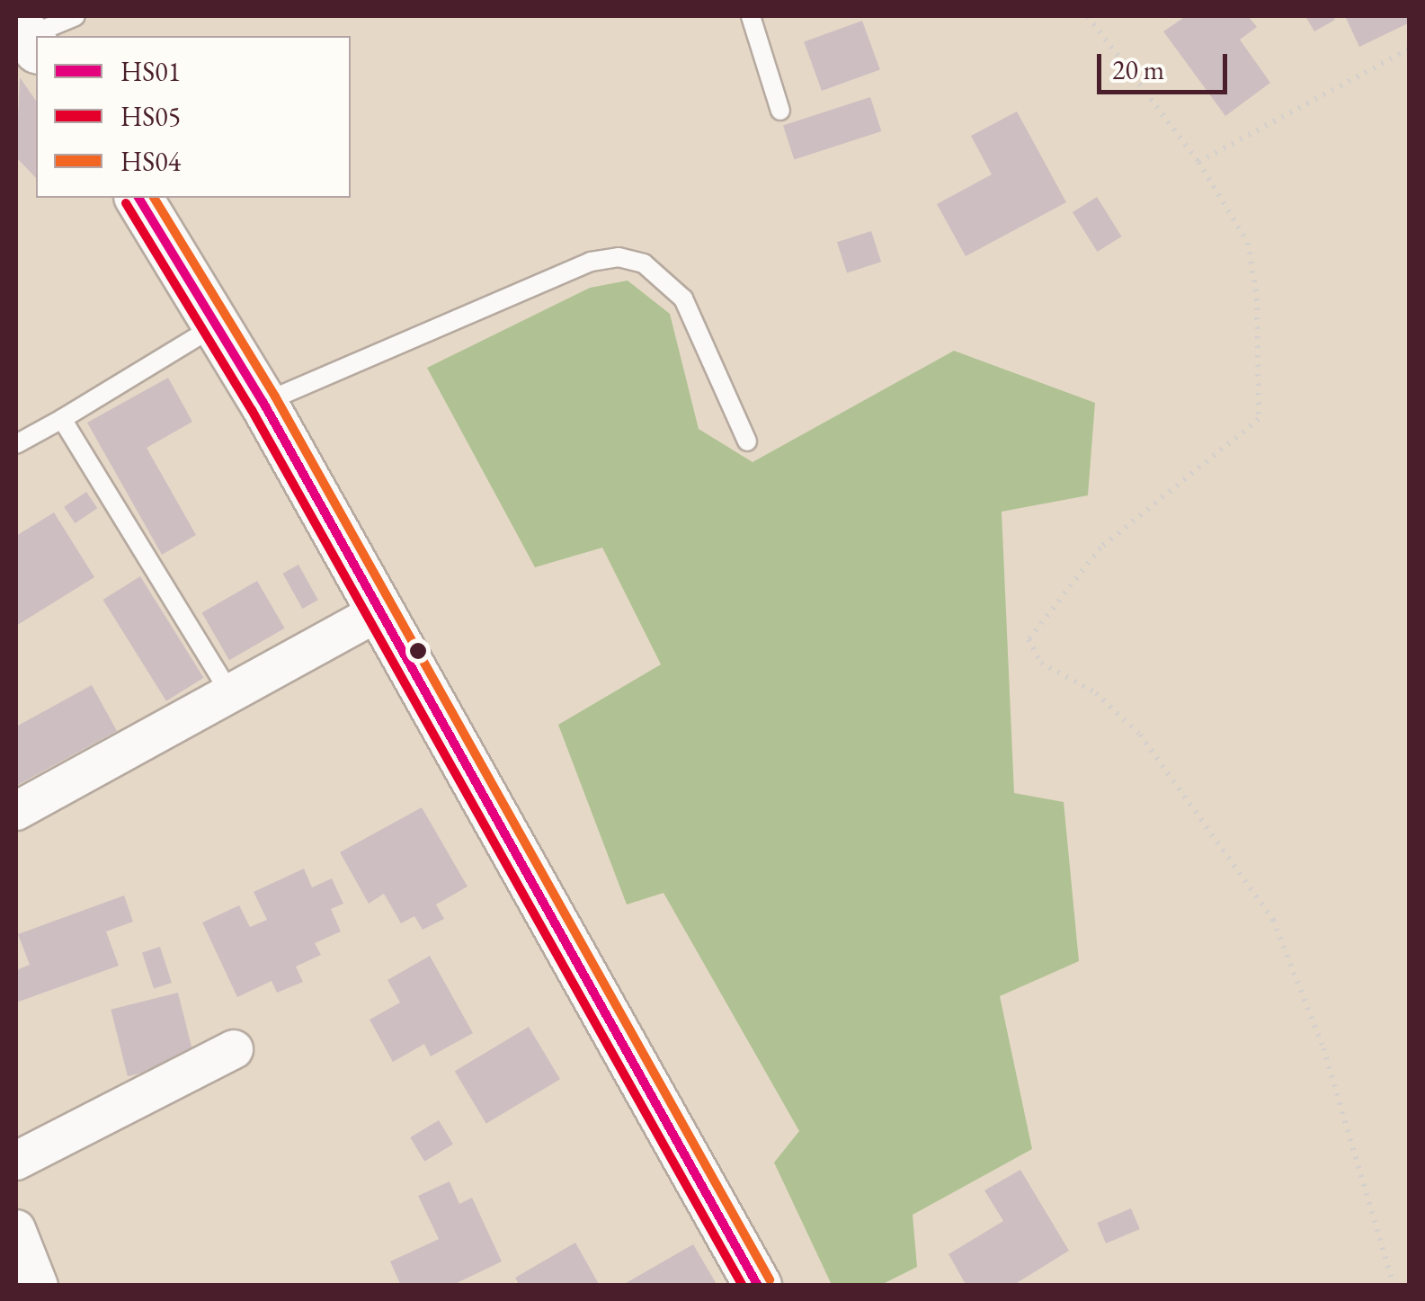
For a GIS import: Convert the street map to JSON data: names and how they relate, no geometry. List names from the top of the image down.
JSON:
{
  "lines": ["transit line HS01", "transit line HS04", "transit line HS05"],
  "legend": ["HS01", "HS05", "HS04"],
  "scale_bar": "20 m"
}
